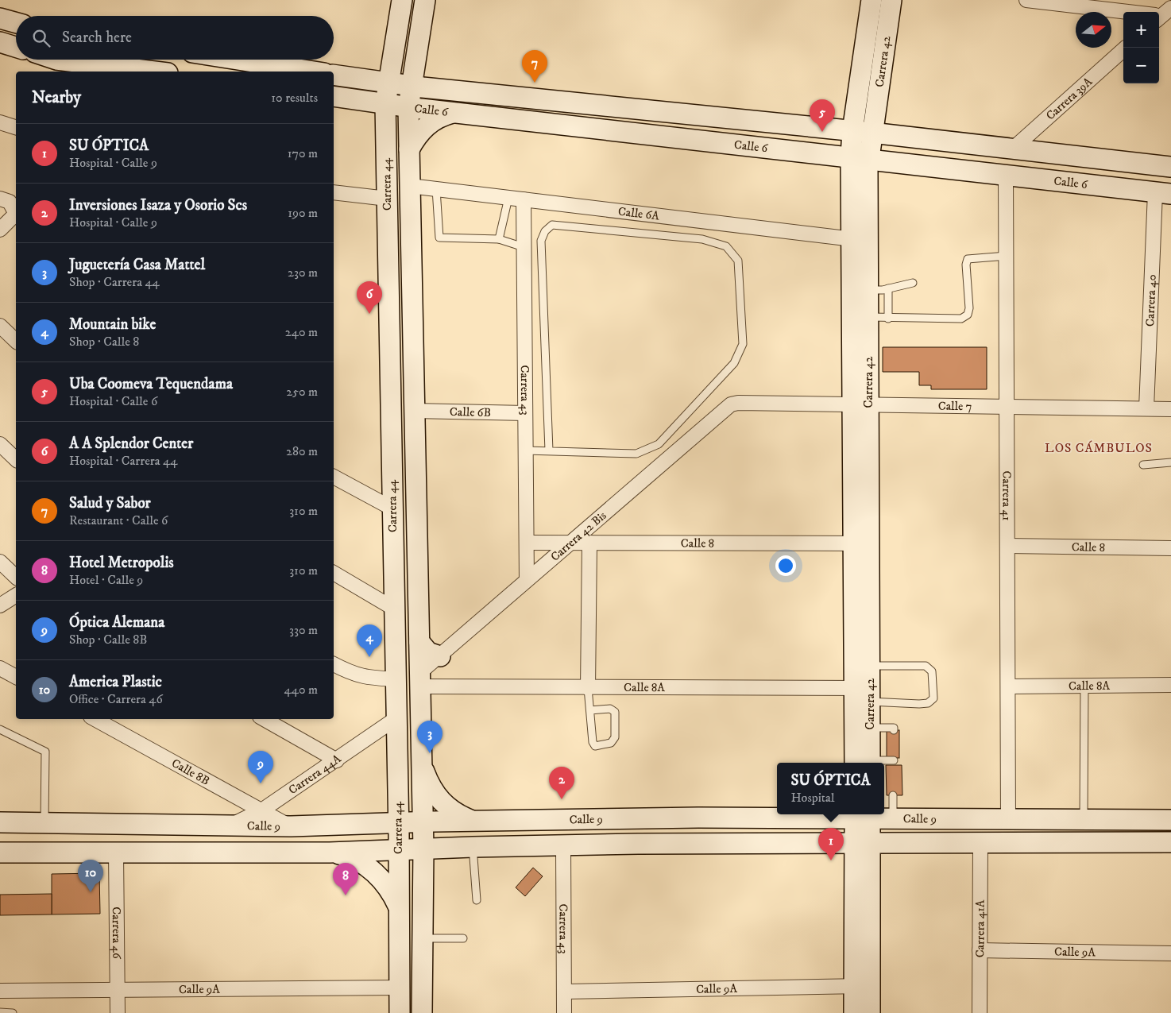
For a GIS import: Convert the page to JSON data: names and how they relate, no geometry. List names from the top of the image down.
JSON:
{
  "streets": {
    "main road": [
      "Carrera 42",
      "Calle 6",
      "Carrera 44",
      "Calle 9"
    ],
    "street": [
      "Carrera 39A",
      "Calle 6A",
      "Carrera 40",
      "Carrera 43",
      "Calle 7",
      "Calle 6B",
      "Carrera 41",
      "Carrera 42 Bis",
      "Calle 8",
      "Calle 8A",
      "Calle 8B",
      "Carrera 44A",
      "Carrera 41A",
      "Carrera 46",
      "Calle 9A"
    ]
  },
  "crossings": [
    ["Carrera 42", "Calle 6"],
    ["Carrera 42", "Calle 6A"],
    ["Carrera 42", "Calle 7"],
    ["Carrera 42", "Calle 8"],
    ["Carrera 42", "Calle 8A"],
    ["Carrera 39A", "Calle 6"],
    ["Calle 6", "Carrera 44"],
    ["Calle 6", "Carrera 40"],
    ["Calle 6", "Carrera 41"],
    ["Carrera 44", "Calle 6A"],
    ["Carrera 44", "Calle 6B"],
    ["Carrera 44", "Carrera 42 Bis"],
    ["Carrera 44", "Calle 8A"],
    ["Carrera 44", "Carrera 44A"],
    ["Carrera 44", "Calle 9"],
    ["Carrera 44", "Calle 9A"],
    ["Calle 6A", "Carrera 43"],
    ["Carrera 40", "Calle 7"],
    ["Carrera 43", "Calle 6B"],
    ["Carrera 43", "Carrera 42 Bis"],
    ["Carrera 43", "Calle 8"],
    ["Carrera 43", "Calle 9"],
    ["Carrera 43", "Calle 9A"],
    ["Calle 7", "Carrera 41"],
    ["Calle 7", "Carrera 42 Bis"],
    ["Carrera 41", "Calle 8"],
    ["Carrera 41", "Calle 8A"],
    ["Carrera 41", "Calle 9"],
    ["Carrera 42 Bis", "Calle 8"],
    ["Carrera 42 Bis", "Calle 8A"],
    ["Calle 8B", "Carrera 44A"],
    ["Calle 8B", "Calle 9"],
    ["Carrera 44A", "Calle 9"],
    ["Calle 9", "Carrera 41A"],
    ["Calle 9", "Carrera 46"],
    ["Carrera 41A", "Calle 9A"],
    ["Carrera 46", "Calle 9A"]
  ],
  "districts": ["LOS CÁMBULOS"],
  "north": "right",
  "page": {
    "map_buttons": ["+", "−"],
    "search": "Search here",
    "pins": [
      "7",
      "5",
      "6",
      "4",
      "3",
      "9",
      "2",
      "1",
      "10",
      "8"
    ],
    "heading": ["Nearby", "10 results"],
    "list": [
      {
        "mark": "1",
        "name": "SU ÓPTICA",
        "note": "Hospital · Calle 9",
        "value": "170 m"
      },
      {
        "mark": "2",
        "name": "Inversiones Isaza y Osorio Scs",
        "note": "Hospital · Calle 9",
        "value": "190 m"
      },
      {
        "mark": "3",
        "name": "Juguetería Casa Mattel",
        "note": "Shop · Carrera 44",
        "value": "230 m"
      },
      {
        "mark": "4",
        "name": "Mountain bike",
        "note": "Shop · Calle 8",
        "value": "240 m"
      },
      {
        "mark": "5",
        "name": "Uba Coomeva Tequendama",
        "note": "Hospital · Calle 6",
        "value": "250 m"
      },
      {
        "mark": "6",
        "name": "A A Splendor Center",
        "note": "Hospital · Carrera 44",
        "value": "280 m"
      },
      {
        "mark": "7",
        "name": "Salud y Sabor",
        "note": "Restaurant · Calle 6",
        "value": "310 m"
      },
      {
        "mark": "8",
        "name": "Hotel Metropolis",
        "note": "Hotel · Calle 9",
        "value": "310 m"
      },
      {
        "mark": "9",
        "name": "Óptica Alemana",
        "note": "Shop · Calle 8B",
        "value": "330 m"
      },
      {
        "mark": "10",
        "name": "America Plastic",
        "note": "Office · Carrera 46",
        "value": "440 m"
      }
    ],
    "popup": ["SU ÓPTICA", "Hospital"]
  }
}
